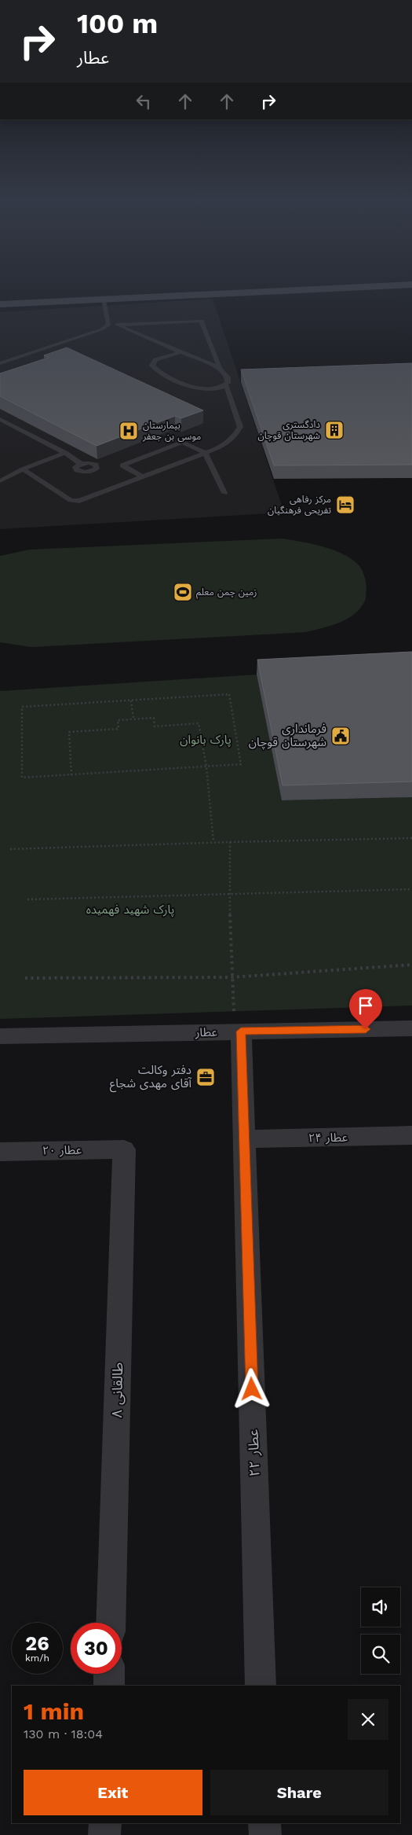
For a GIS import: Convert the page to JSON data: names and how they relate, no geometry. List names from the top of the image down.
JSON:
{
  "streets": {
    "street": [
      "عطار",
      "عطار ۲۴",
      "عطار ۲۰",
      "طالقانی ۸",
      "عطار ۲۲"
    ]
  },
  "crossings": [
    ["عطار", "عطار ۲۲"],
    ["عطار ۲۴", "عطار ۲۲"],
    ["عطار ۲۰", "طالقانی ۸"]
  ],
  "parks": ["پارک بانوان", "پارک شهید فهمیده"],
  "places": {
    "building": ["دادگستری شهرستان قوچان"],
    "hospital": ["بیمارستان موسی بن جعفر"],
    "hotel": ["مرکز رفاهی تفریحی فرهنگیان"],
    "sports": ["زمین چمن معلم"],
    "public building": ["فرمانداری شهرستان قوچان"],
    "office": ["دفتر وکالت آقای مهدی شجاع"]
  },
  "page": {
    "turn": ["100 m", "عطار"],
    "speed": "26 km/h",
    "limit": "30",
    "heading": ["1 min", "130 m · 18:04"],
    "buttons": ["Exit", "Share"]
  }
}
